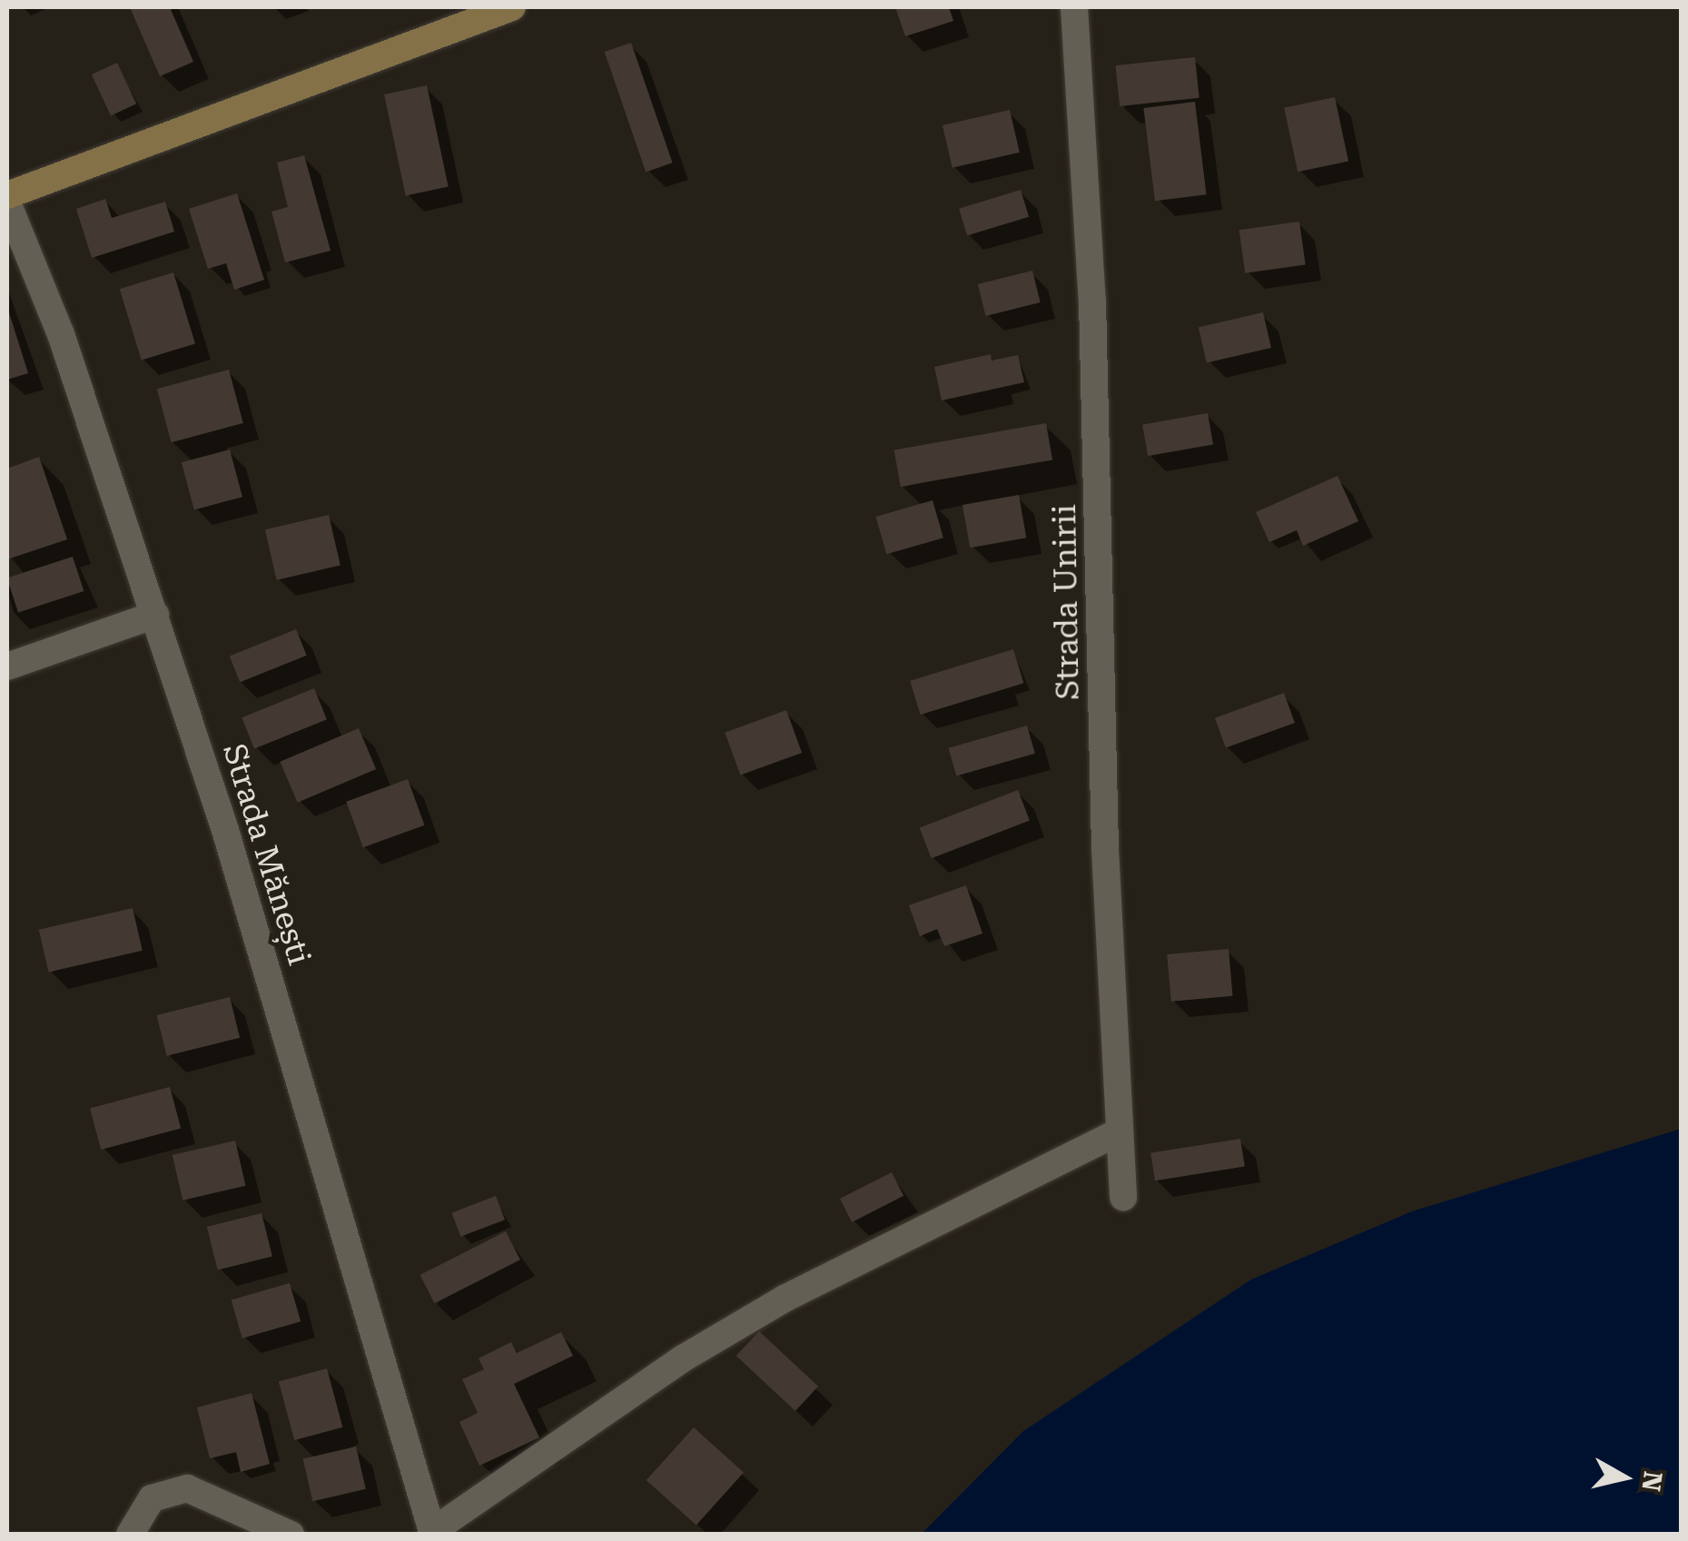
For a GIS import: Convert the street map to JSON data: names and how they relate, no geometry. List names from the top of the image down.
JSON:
{
  "streets": {
    "street": ["Strada Unirii", "Strada Mănești"]
  },
  "north": "right"
}
